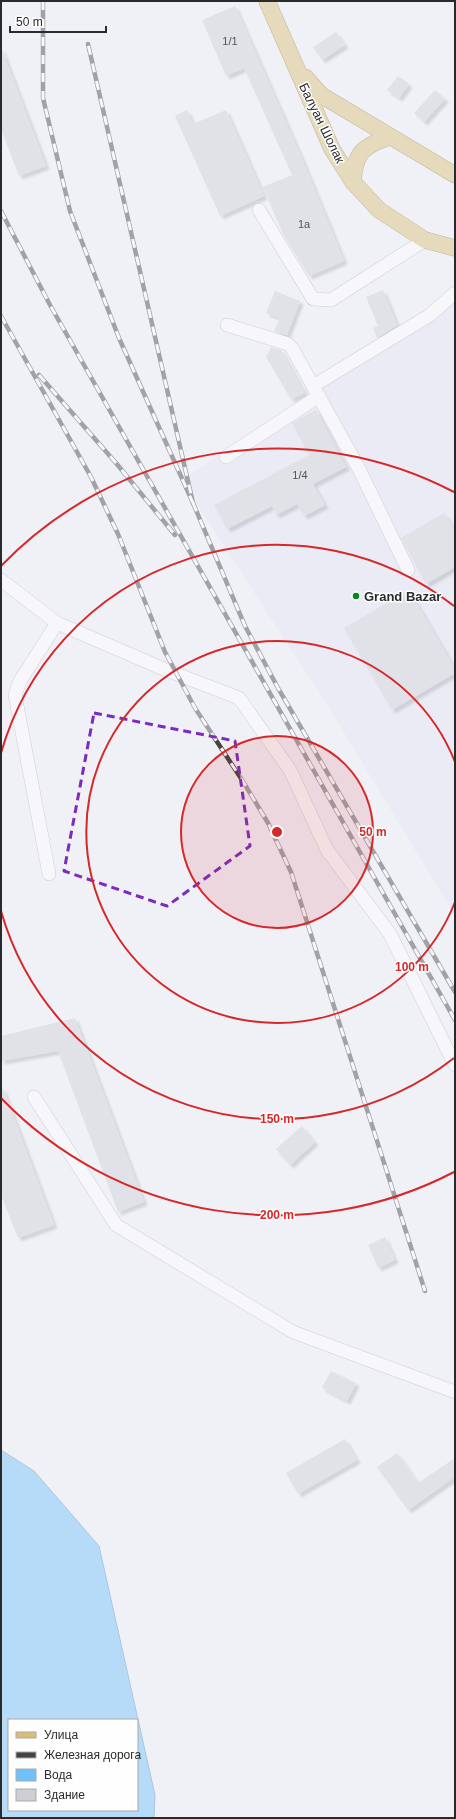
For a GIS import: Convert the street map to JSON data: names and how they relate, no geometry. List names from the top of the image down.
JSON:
{
  "streets": {
    "main road": ["Балуан Шолак"]
  },
  "places": ["Grand Bazar"],
  "house_numbers": ["1/1", "1а", "1/4"],
  "legend": [
    "Улица",
    "Железная дорога",
    "Вода",
    "Здание"
  ],
  "scale_bar": "50 m",
  "rings": [
    "50 m",
    "100 m",
    "150 m",
    "200 m"
  ]
}
